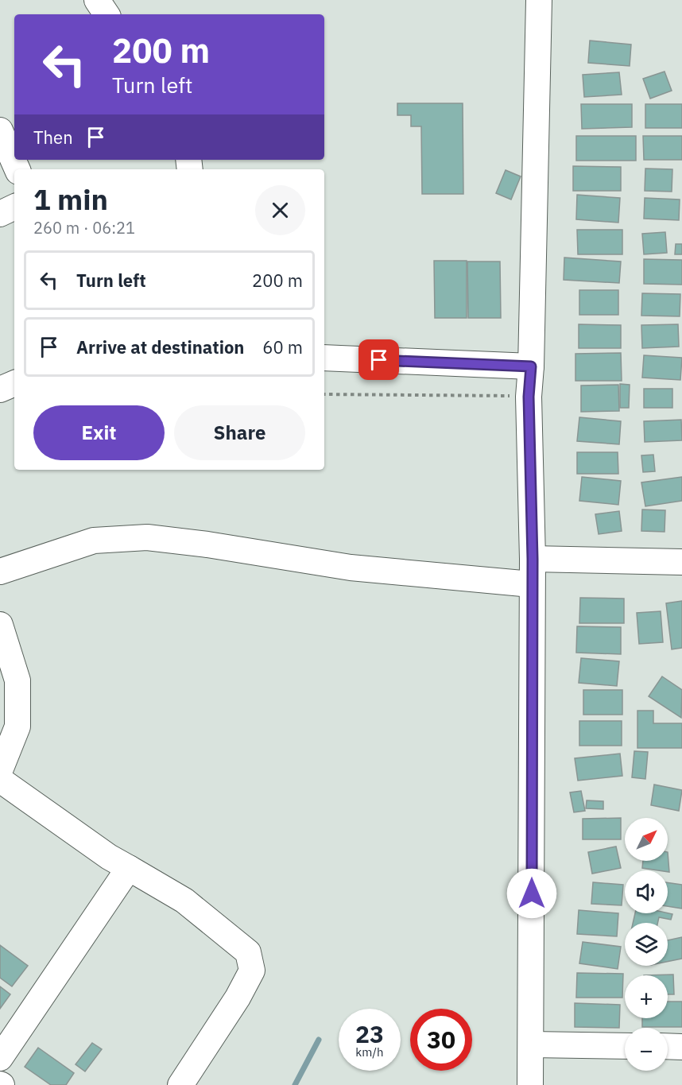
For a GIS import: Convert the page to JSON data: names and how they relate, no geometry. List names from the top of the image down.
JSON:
{
  "north": "top right",
  "page": {
    "turn": ["200 m", "Turn left"],
    "then": "Then",
    "heading": ["1 min", "260 m · 06:21"],
    "list": [
      {
        "name": "Turn left",
        "value": "200 m"
      },
      {
        "name": "Arrive at destination",
        "value": "60 m"
      }
    ],
    "buttons": ["Exit", "Share"],
    "map_buttons": ["+", "−"],
    "speed": "23 km/h",
    "limit": "30"
  }
}
